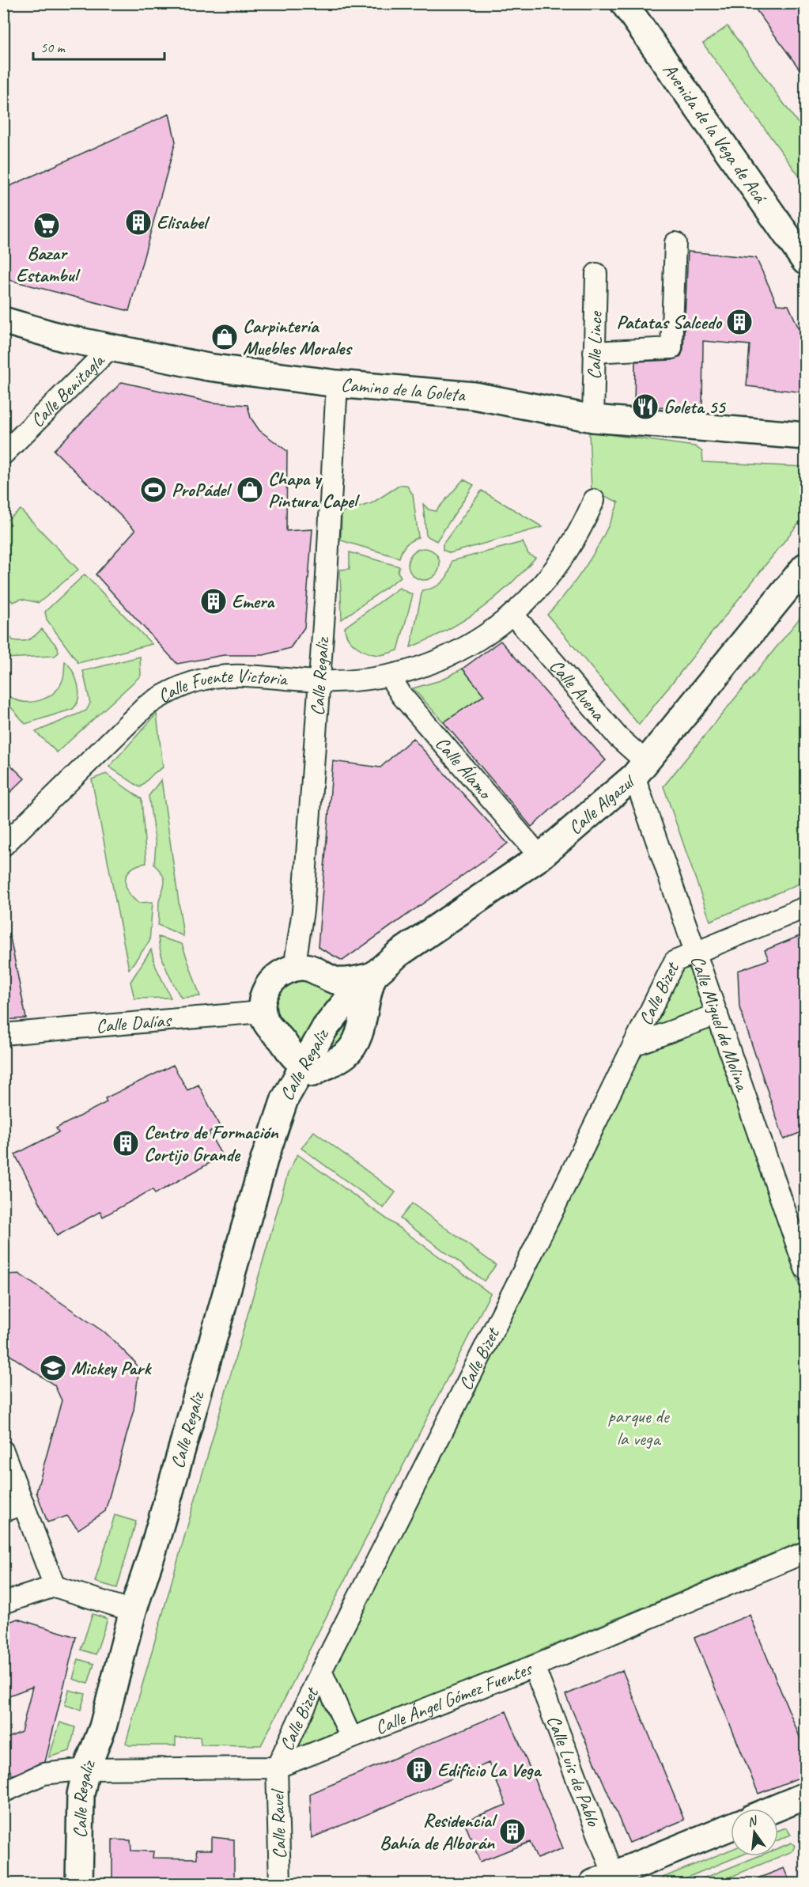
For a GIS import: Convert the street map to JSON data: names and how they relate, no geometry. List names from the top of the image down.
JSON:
{
  "streets": {
    "street": [
      "Avenida de la Vega de Acá",
      "Calle Lince",
      "Camino de la Goleta",
      "Calle Benitagla",
      "Calle Regaliz",
      "Calle Avena",
      "Calle Fuente Victoria",
      "Calle Álamo",
      "Calle Algazul",
      "Calle Bizet",
      "Calle Miguel de Molina",
      "Calle Dalías",
      "Calle Ángel Gómez Fuentes",
      "Calle Luis de Pablo",
      "Calle Ravel"
    ]
  },
  "crossings": [
    ["Calle Lince", "Camino de la Goleta"],
    ["Camino de la Goleta", "Calle Benitagla"],
    ["Camino de la Goleta", "Calle Regaliz"],
    ["Calle Regaliz", "Calle Fuente Victoria"],
    ["Calle Regaliz", "Calle Algazul"],
    ["Calle Regaliz", "Calle Ángel Gómez Fuentes"],
    ["Calle Avena", "Calle Fuente Victoria"],
    ["Calle Avena", "Calle Algazul"],
    ["Calle Avena", "Calle Miguel de Molina"],
    ["Calle Fuente Victoria", "Calle Álamo"],
    ["Calle Álamo", "Calle Algazul"],
    ["Calle Algazul", "Calle Miguel de Molina"],
    ["Calle Bizet", "Calle Miguel de Molina"],
    ["Calle Bizet", "Calle Ángel Gómez Fuentes"],
    ["Calle Bizet", "Calle Ravel"],
    ["Calle Ángel Gómez Fuentes", "Calle Luis de Pablo"],
    ["Calle Ángel Gómez Fuentes", "Calle Ravel"]
  ],
  "parks": ["parque de la vega"],
  "places": {
    "building": [
      "Elisabel",
      "Patatas Salcedo",
      "Emera",
      "Centro de Formación Cortijo Grande",
      "Edificio La Vega",
      "Residencial Bahía de Alborán"
    ],
    "supermarket": ["Bazar Estambul"],
    "shop": ["Carpintería Muebles Morales", "Chapa y Pintura Capel"],
    "restaurant": ["Goleta 55"],
    "sports": ["ProPádel"],
    "school or university": ["Mickey Park"]
  },
  "scale_bar": "50 m",
  "north": "top"
}
